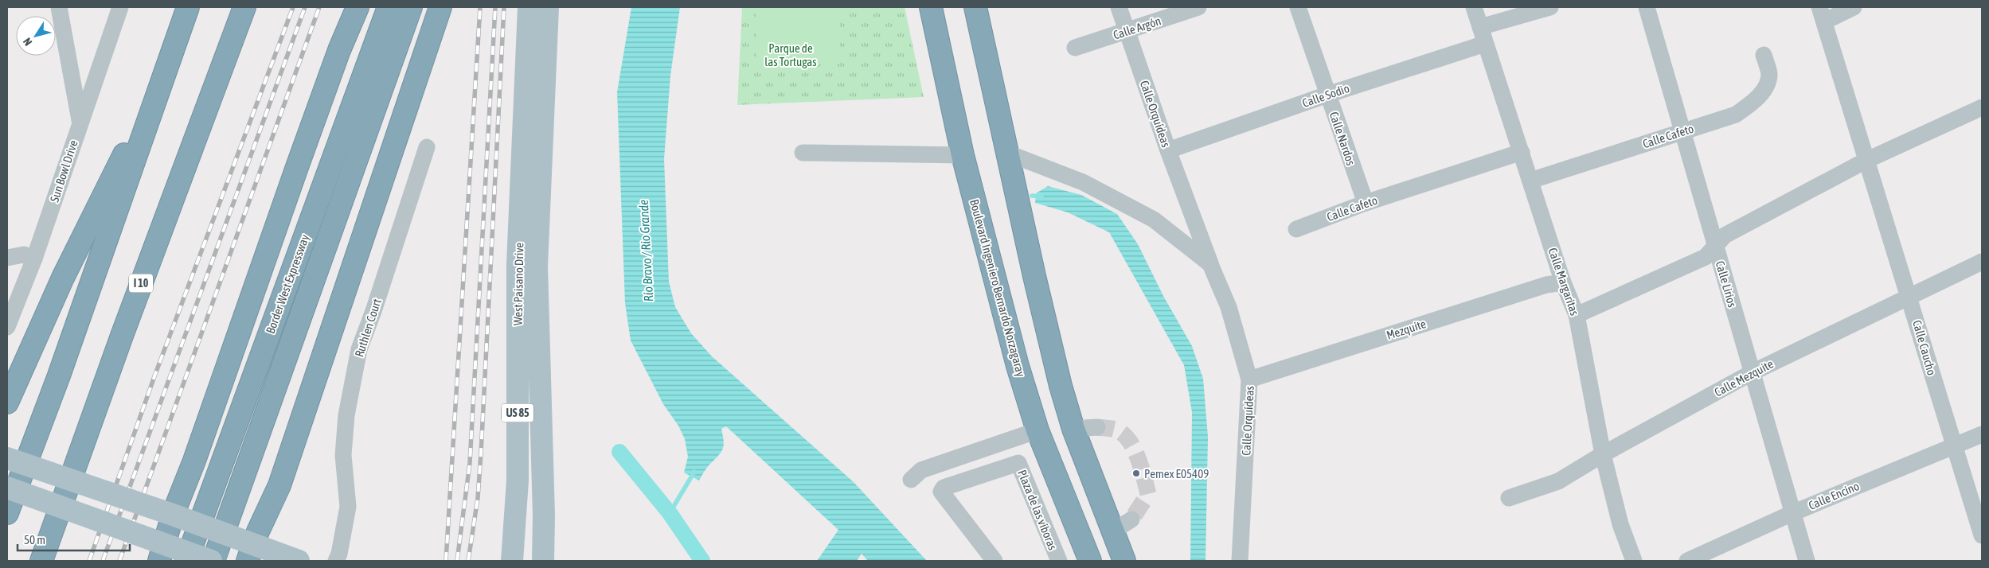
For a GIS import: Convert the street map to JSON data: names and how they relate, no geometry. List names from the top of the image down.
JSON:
{
  "streets": {
    "highway": ["I 10", "Border West Expressway", "Boulevard Ingeniero Bernardo Norzagaray"],
    "main road": ["West Paisano Drive", "US 85"],
    "street": [
      "Calle Argón",
      "Calle Sodio",
      "Calle Orquídeas",
      "Calle Cafeto",
      "Calle Nardos",
      "Sun Bowl Drive",
      "Calle Margaritas",
      "Calle Lirios",
      "Ruthlen Court",
      "Mezquite",
      "Calle Caucho",
      "Calle Mezquite",
      "Calle Encino",
      "Plaza de las víboras"
    ]
  },
  "crossings": [
    ["Calle Argón", "Calle Orquídeas"],
    ["Calle Sodio", "Calle Orquídeas"],
    ["Calle Sodio", "Calle Nardos"],
    ["Calle Sodio", "Calle Margaritas"],
    ["Calle Orquídeas", "Mezquite"],
    ["Calle Cafeto", "Calle Nardos"],
    ["Calle Cafeto", "Calle Margaritas"],
    ["Calle Cafeto", "Calle Lirios"],
    ["Calle Margaritas", "Mezquite"],
    ["Calle Margaritas", "Calle Mezquite"],
    ["Calle Lirios", "Calle Mezquite"],
    ["Calle Lirios", "Calle Encino"],
    ["Calle Caucho", "Calle Mezquite"],
    ["Calle Caucho", "Calle Encino"]
  ],
  "water": ["Río Bravo / Rio Grande"],
  "parks": ["Parque de las Tortugas"],
  "places": ["Pemex E05409"],
  "scale_bar": "50 m",
  "north": "bottom left"
}
